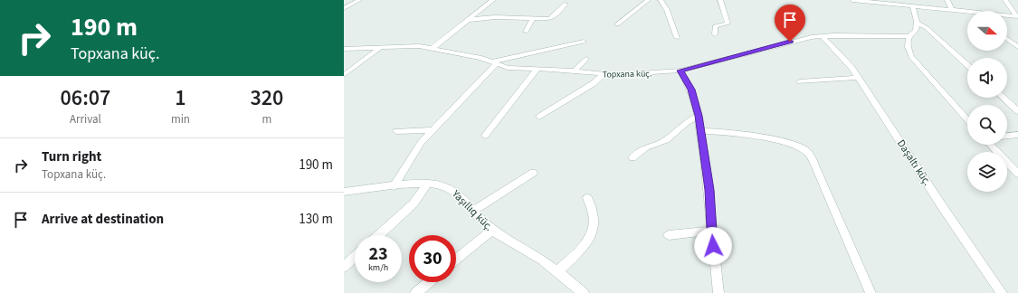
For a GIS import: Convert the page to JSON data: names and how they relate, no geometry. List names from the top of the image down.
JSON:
{
  "streets": {
    "street": ["Topxana küç.", "Daşaltı küç.", "Yaşıllıq küç."]
  },
  "crossings": [
    ["Topxana küç.", "Daşaltı küç."]
  ],
  "north": "right",
  "page": {
    "turn": ["190 m", "Topxana küç."],
    "eta": [
      "06:07",
      "Arrival",
      "1",
      "min",
      "320",
      "m"
    ],
    "list": [
      {
        "name": "Turn right",
        "note": "Topxana küç.",
        "value": "190 m"
      },
      {
        "name": "Arrive at destination",
        "value": "130 m"
      }
    ],
    "speed": "23 km/h",
    "limit": "30"
  }
}
